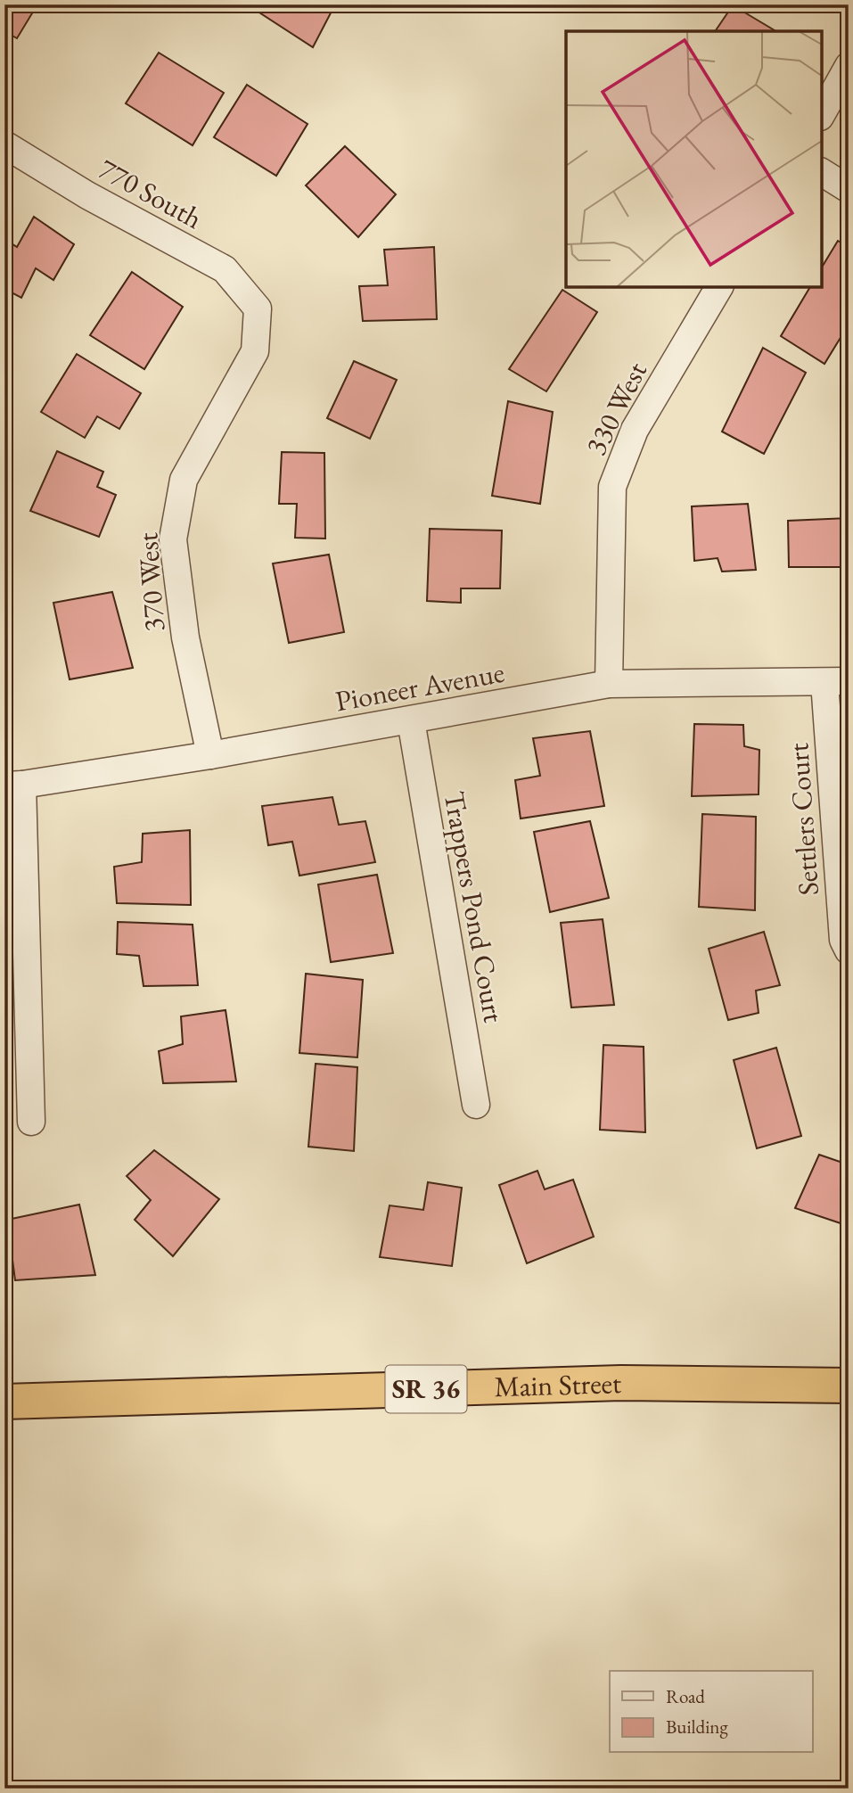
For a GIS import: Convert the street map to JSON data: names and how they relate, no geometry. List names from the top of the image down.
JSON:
{
  "streets": {
    "highway": ["Main Street", "SR 36"],
    "street": [
      "770 South",
      "330 West",
      "370 West",
      "Pioneer Avenue",
      "Settlers Court",
      "Trappers Pond Court"
    ]
  },
  "crossings": [
    ["770 South", "370 West"],
    ["330 West", "Pioneer Avenue"],
    ["370 West", "Pioneer Avenue"],
    ["Pioneer Avenue", "Settlers Court"],
    ["Pioneer Avenue", "Trappers Pond Court"]
  ],
  "legend": ["Road", "Building"]
}
